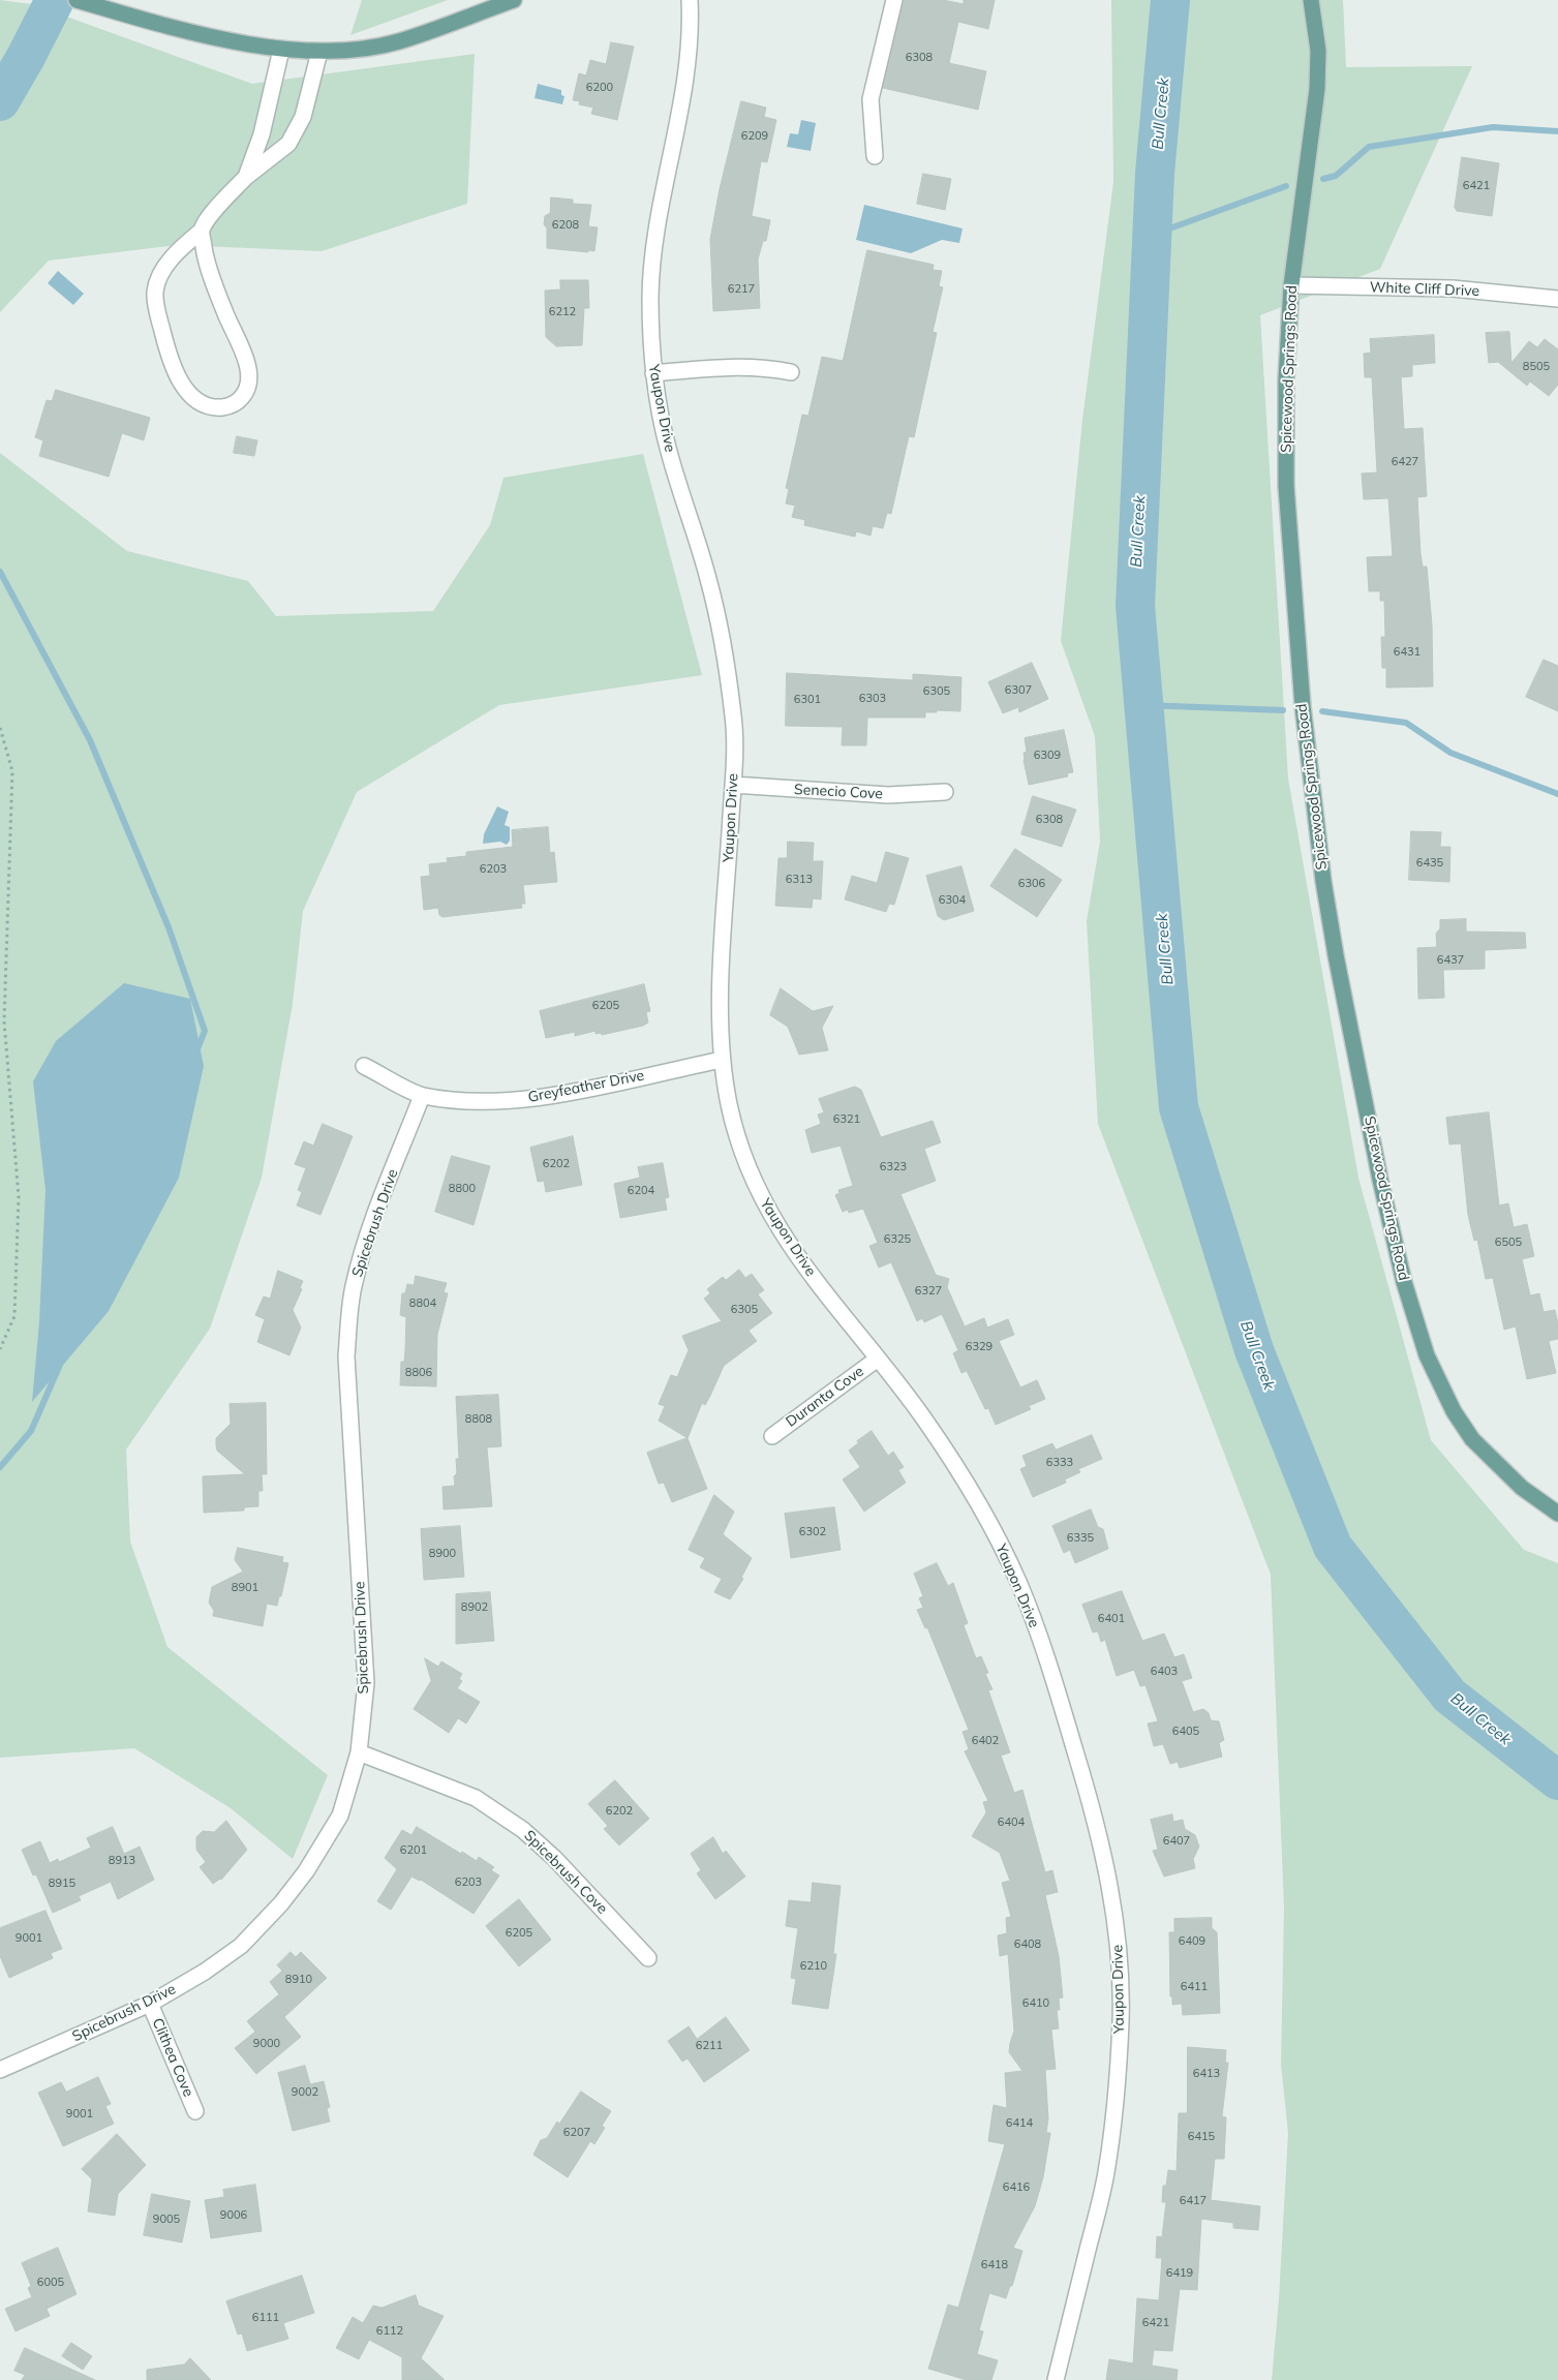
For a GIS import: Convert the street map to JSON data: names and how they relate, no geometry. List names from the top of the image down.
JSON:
{
  "streets": {
    "main road": ["Spicewood Springs Road"],
    "street": [
      "White Cliff Drive",
      "Yaupon Drive",
      "Senecio Cove",
      "Greyfeather Drive",
      "Spicebrush Drive",
      "Duranta Cove",
      "Spicebrush Cove",
      "Clithea Cove"
    ]
  },
  "crossings": [
    ["White Cliff Drive", "Spicewood Springs Road"],
    ["Yaupon Drive", "Senecio Cove"],
    ["Yaupon Drive", "Greyfeather Drive"],
    ["Yaupon Drive", "Duranta Cove"],
    ["Greyfeather Drive", "Spicebrush Drive"],
    ["Spicebrush Drive", "Spicebrush Cove"],
    ["Spicebrush Drive", "Clithea Cove"]
  ],
  "water": ["Bull Creek"],
  "house_numbers": [
    "6308",
    "6200",
    "6209",
    "6421",
    "6208",
    "6217",
    "6212",
    "8505",
    "6427",
    "6431",
    "6307",
    "6305",
    "6303",
    "6301",
    "6309",
    "6308",
    "6435",
    "6203",
    "6313",
    "6306",
    "6304",
    "6437",
    "6205",
    "6321",
    "6202",
    "6323",
    "8800",
    "6204",
    "6325",
    "6505",
    "6327",
    "8804",
    "6305",
    "6329",
    "8806",
    "8808",
    "6333",
    "6302",
    "6335",
    "8900",
    "8901",
    "8902",
    "6401",
    "6403",
    "6405",
    "6402",
    "6202",
    "6404",
    "6407",
    "6201",
    "8913",
    "6203",
    "8915",
    "6205",
    "9001",
    "6409",
    "6408",
    "6210",
    "8910",
    "6411",
    "6410",
    "9000",
    "6211",
    "6413",
    "9002",
    "9001",
    "6414",
    "6207",
    "6415",
    "6416",
    "6417",
    "9006",
    "9005",
    "6418",
    "6419",
    "6005",
    "6111",
    "6421",
    "6112"
  ]
}
